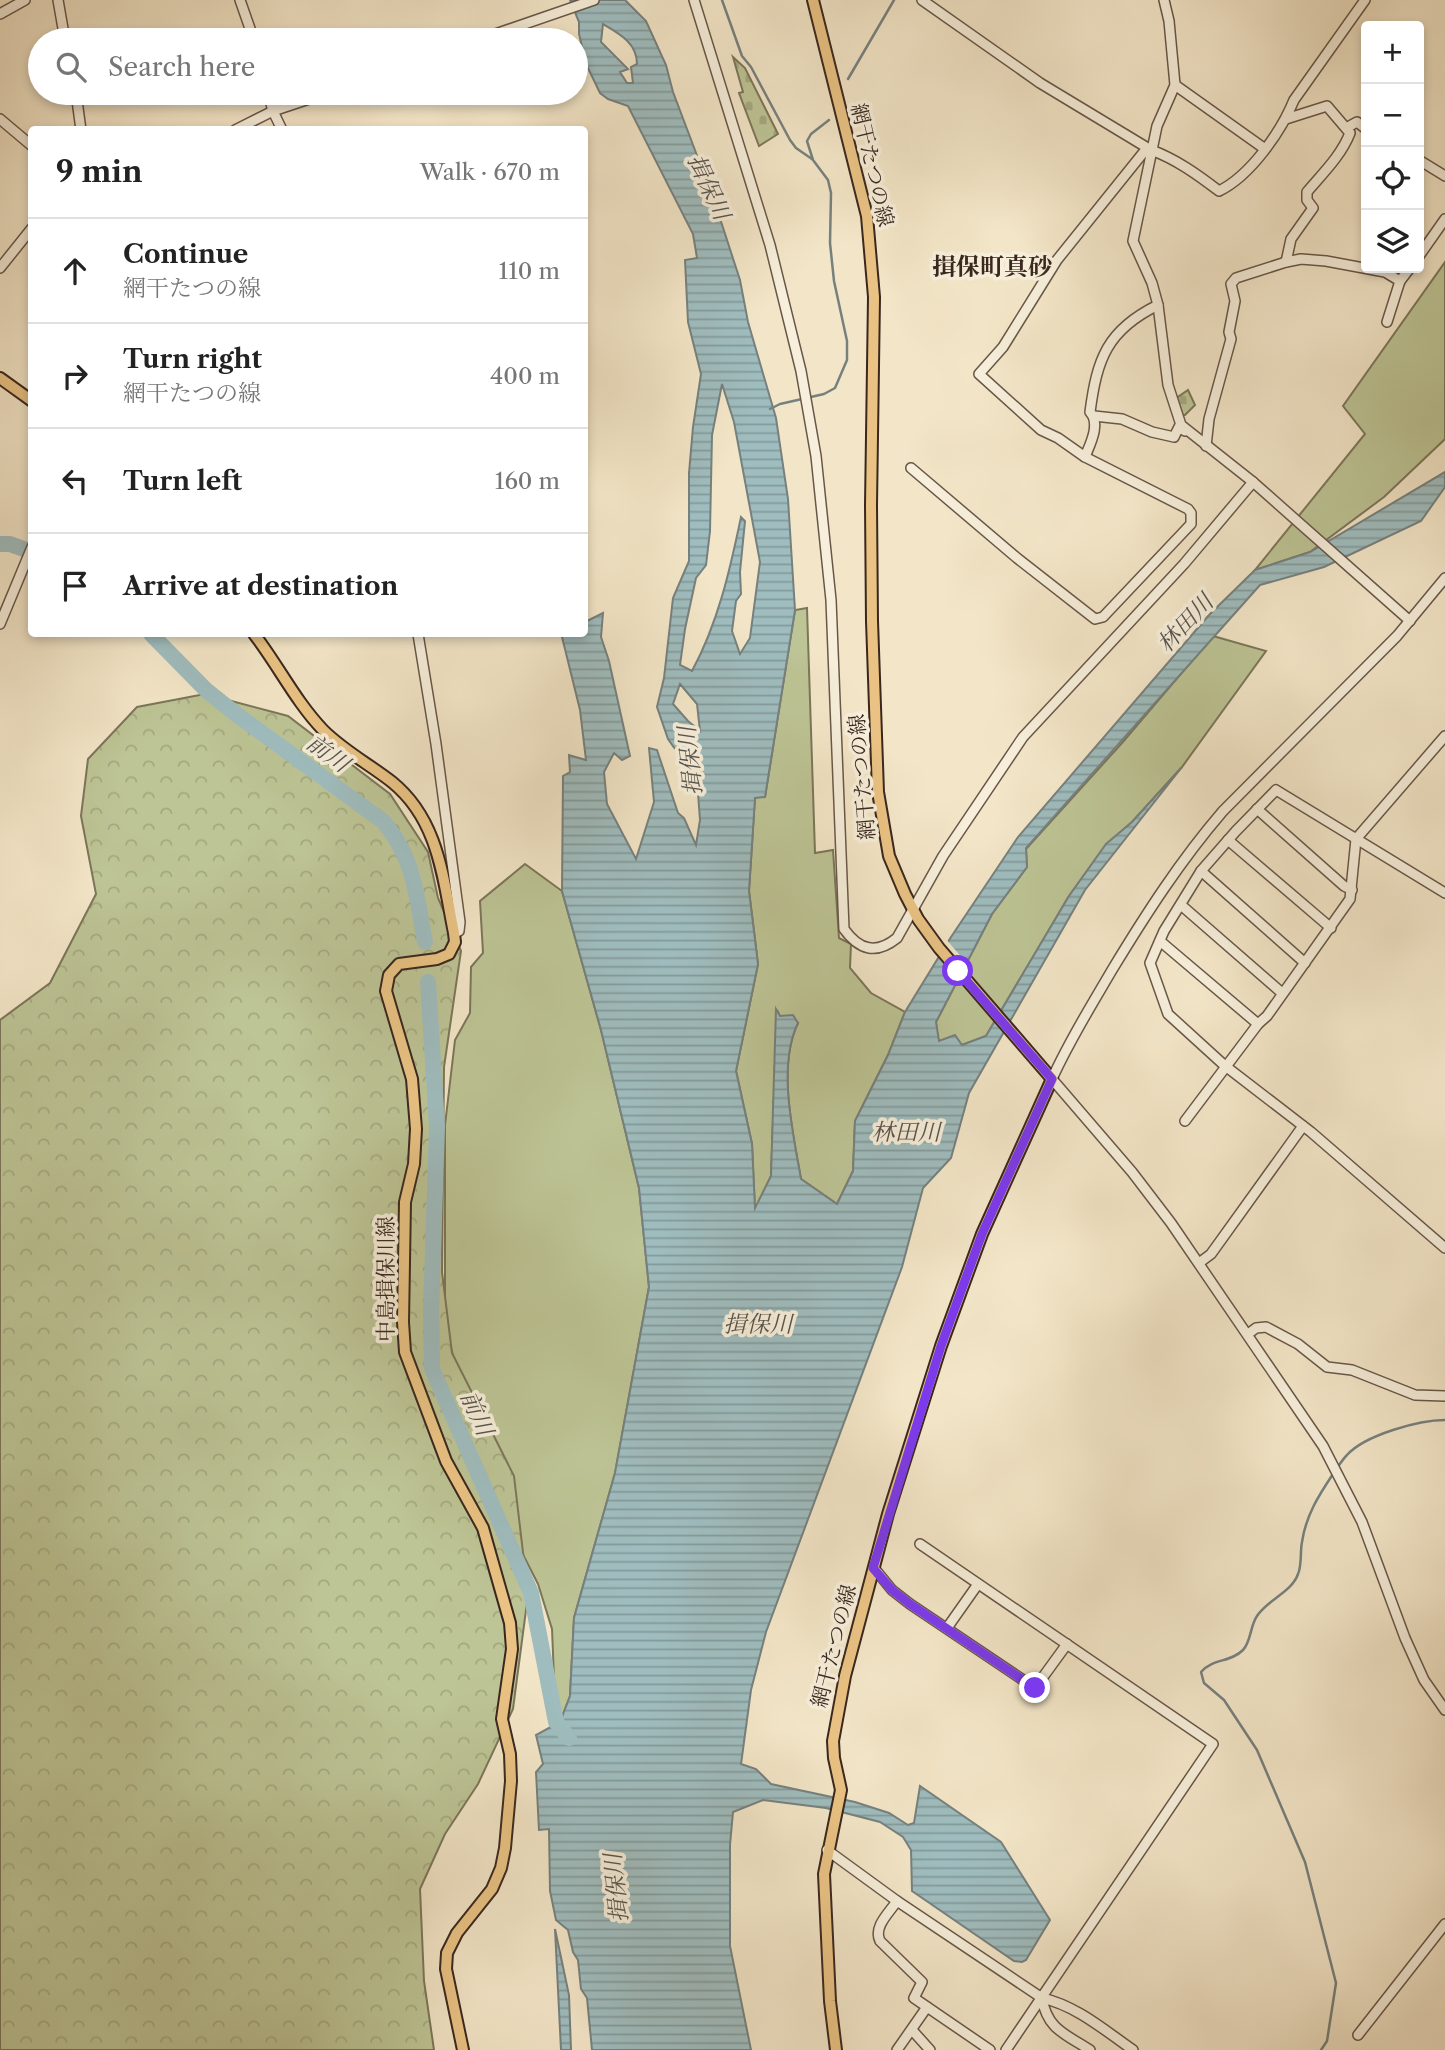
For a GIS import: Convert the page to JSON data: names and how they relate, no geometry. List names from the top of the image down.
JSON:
{
  "streets": {
    "main road": ["網干たつの線", "中島揖保川線"]
  },
  "districts": ["揖保町真砂"],
  "water": ["揖保川", "林田川", "前川"],
  "page": {
    "map_buttons": ["+", "−"],
    "search": "Search here",
    "heading": ["9 min", "Walk · 670 m"],
    "list": [
      ["Continue", "網干たつの線", "110 m"],
      ["Turn right", "網干たつの線", "400 m"],
      ["Turn left", "160 m"],
      "Arrive at destination"
    ]
  }
}
